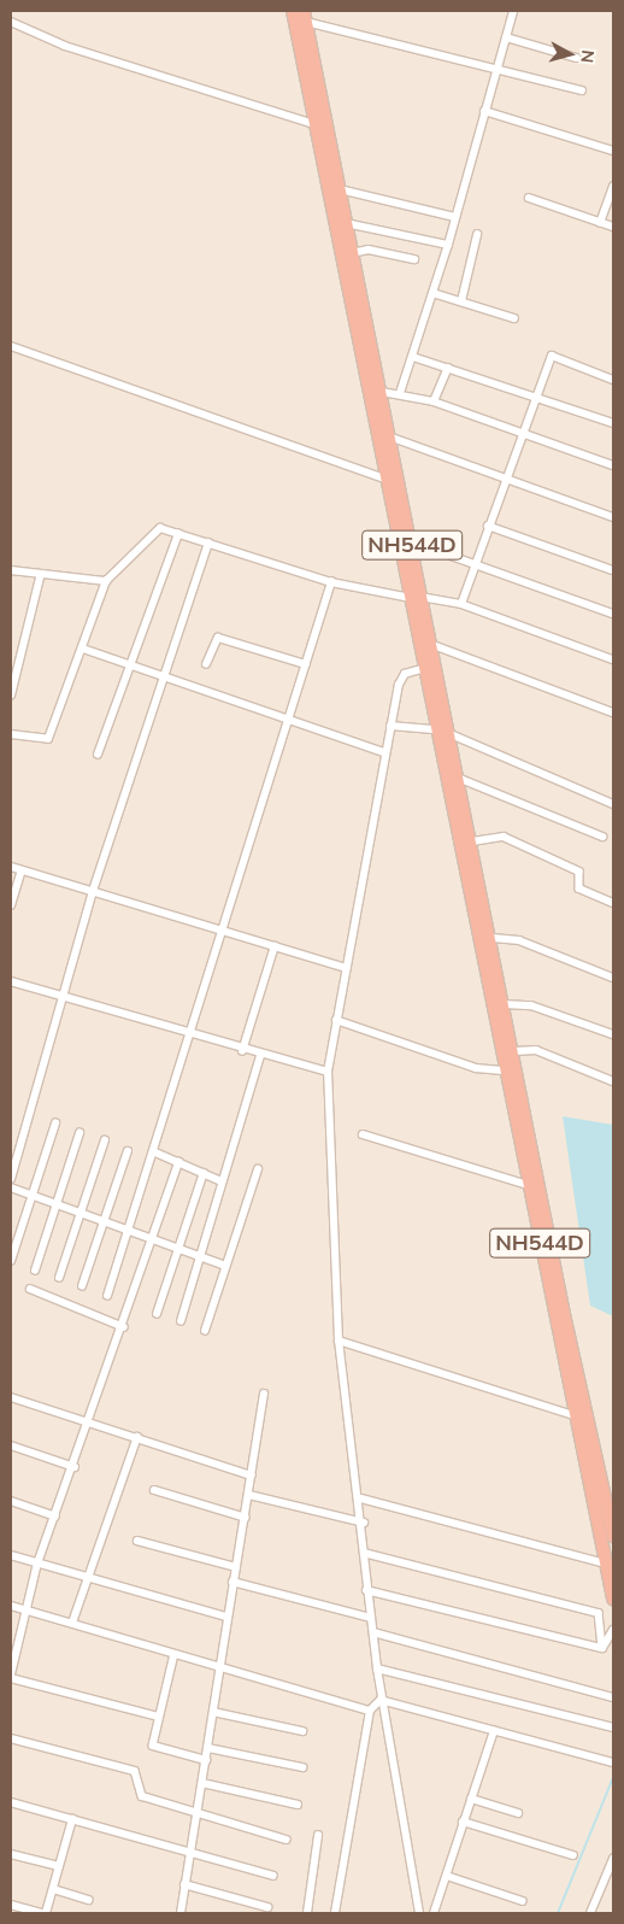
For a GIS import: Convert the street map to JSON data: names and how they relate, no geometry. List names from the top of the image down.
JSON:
{
  "streets": {
    "highway": ["NH544D"]
  },
  "north": "right"
}
